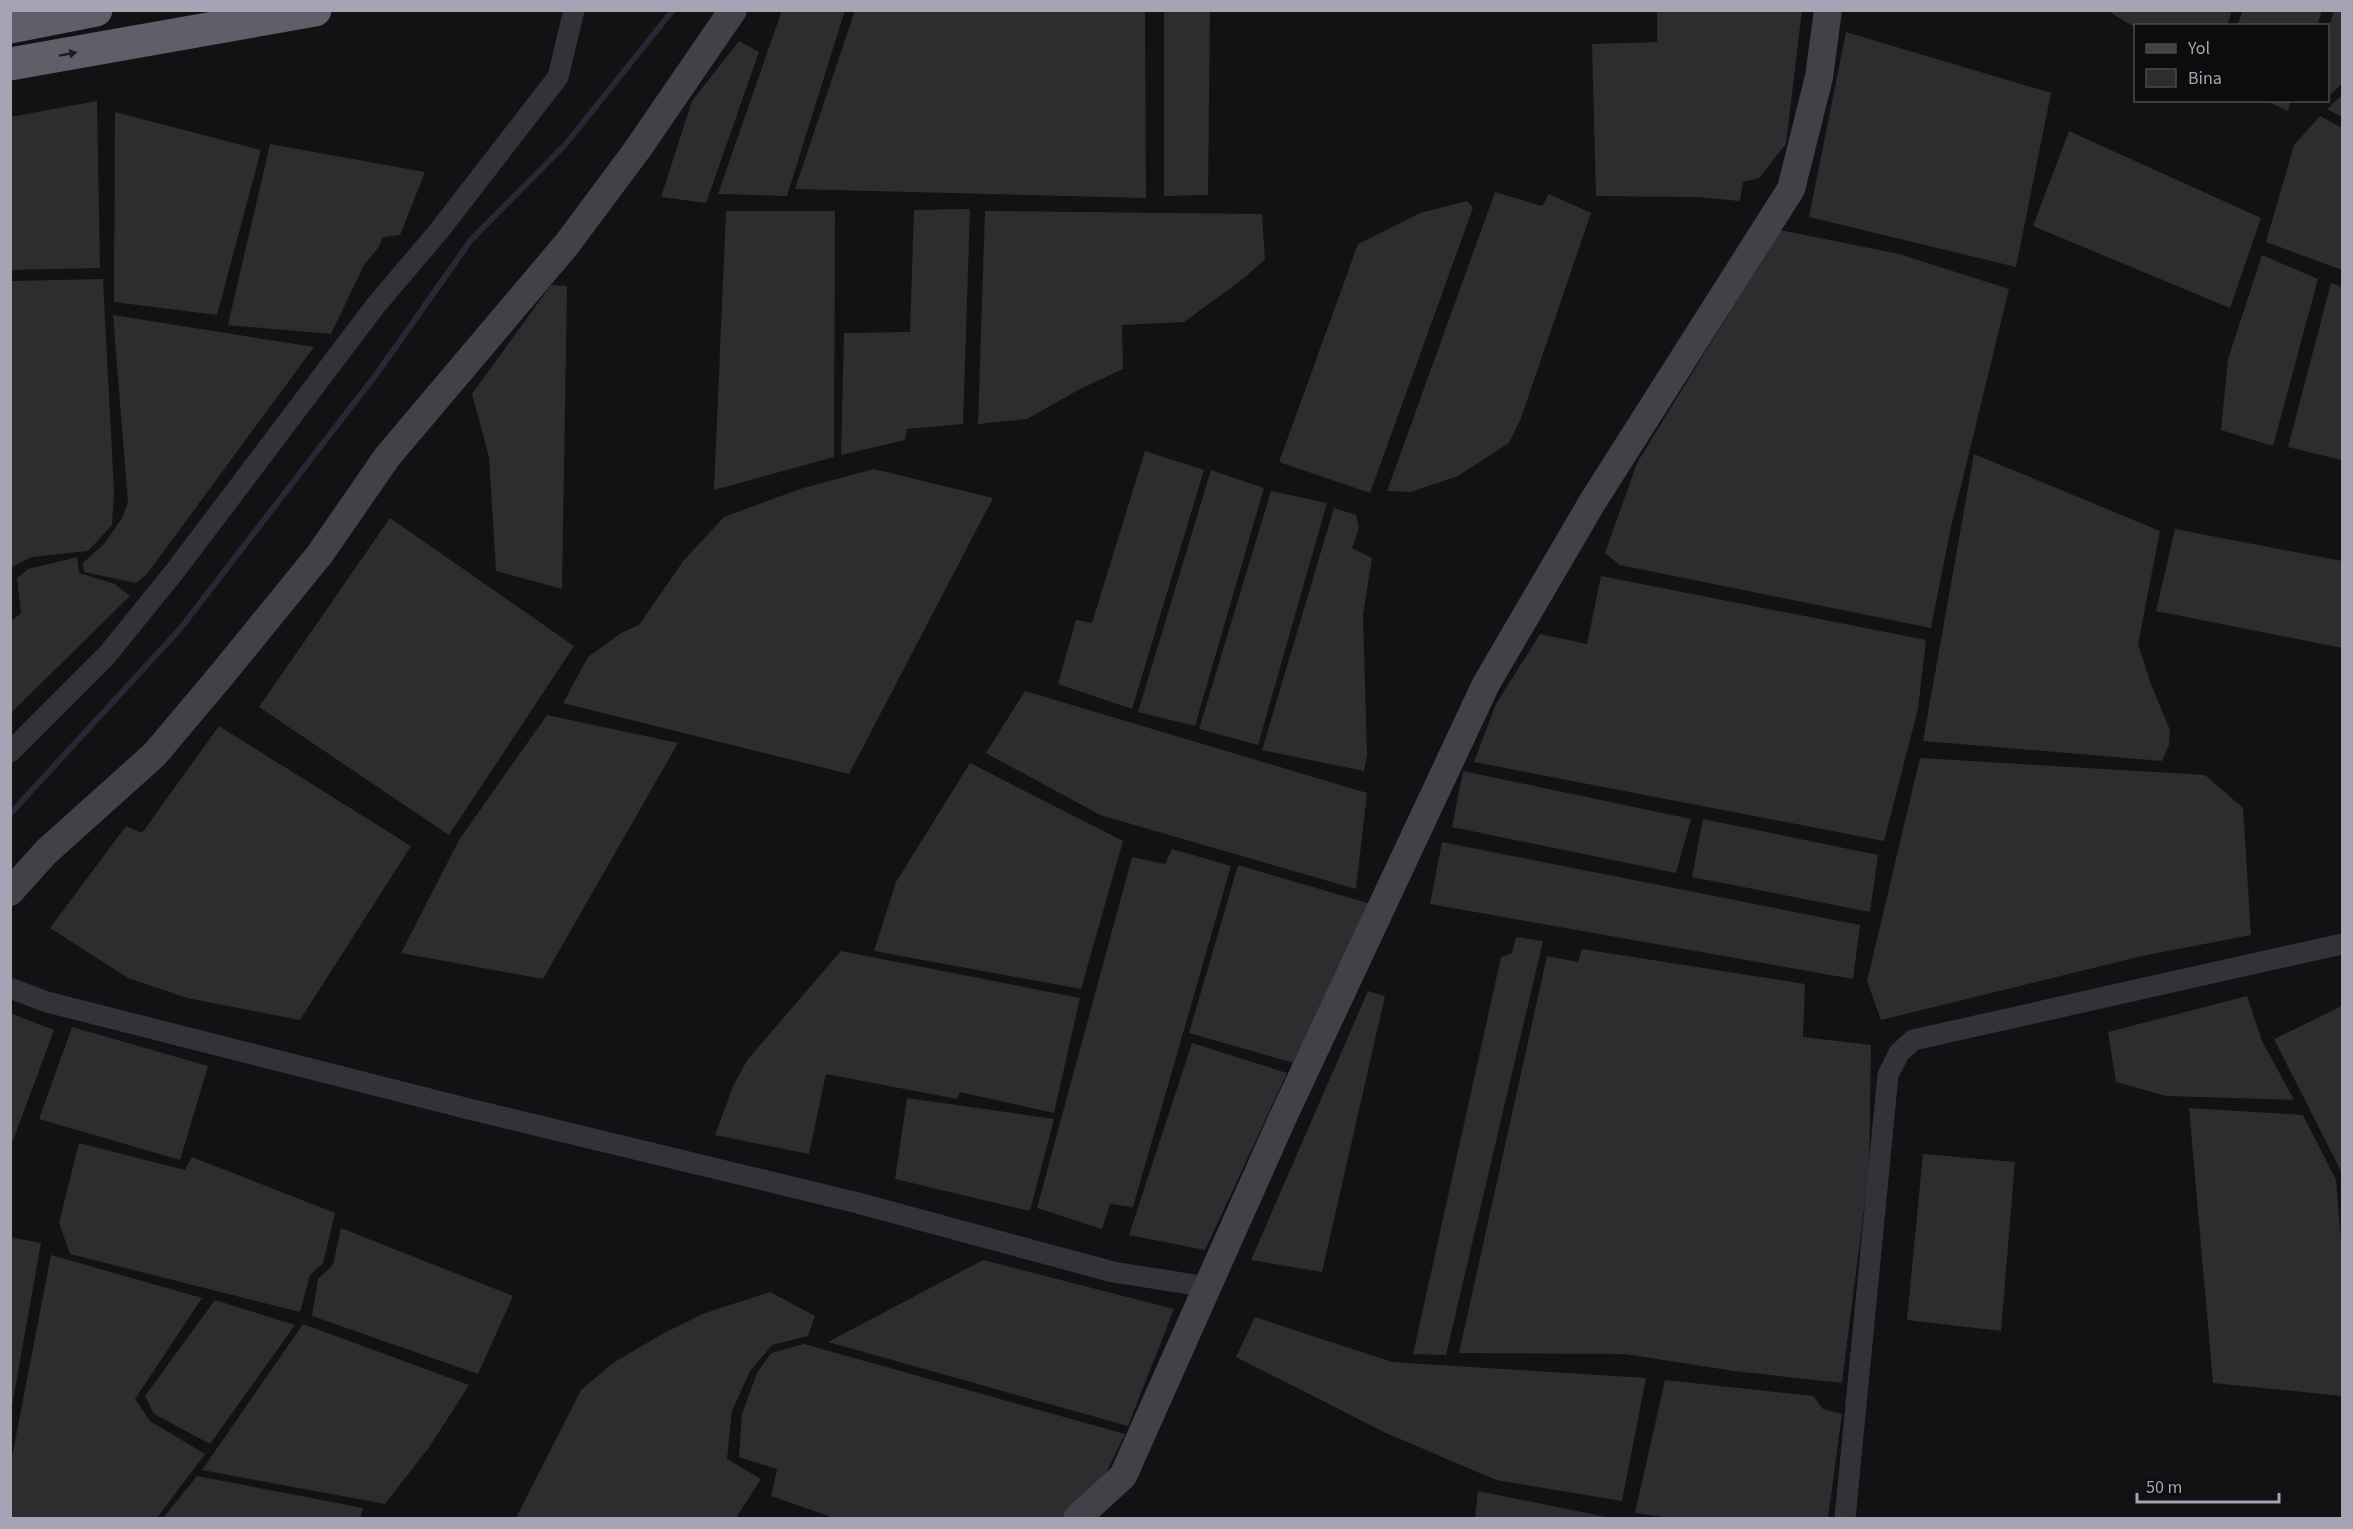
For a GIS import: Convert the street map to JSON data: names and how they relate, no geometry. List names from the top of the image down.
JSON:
{
  "legend": ["Yol", "Bina"],
  "scale_bar": "50 m"
}
